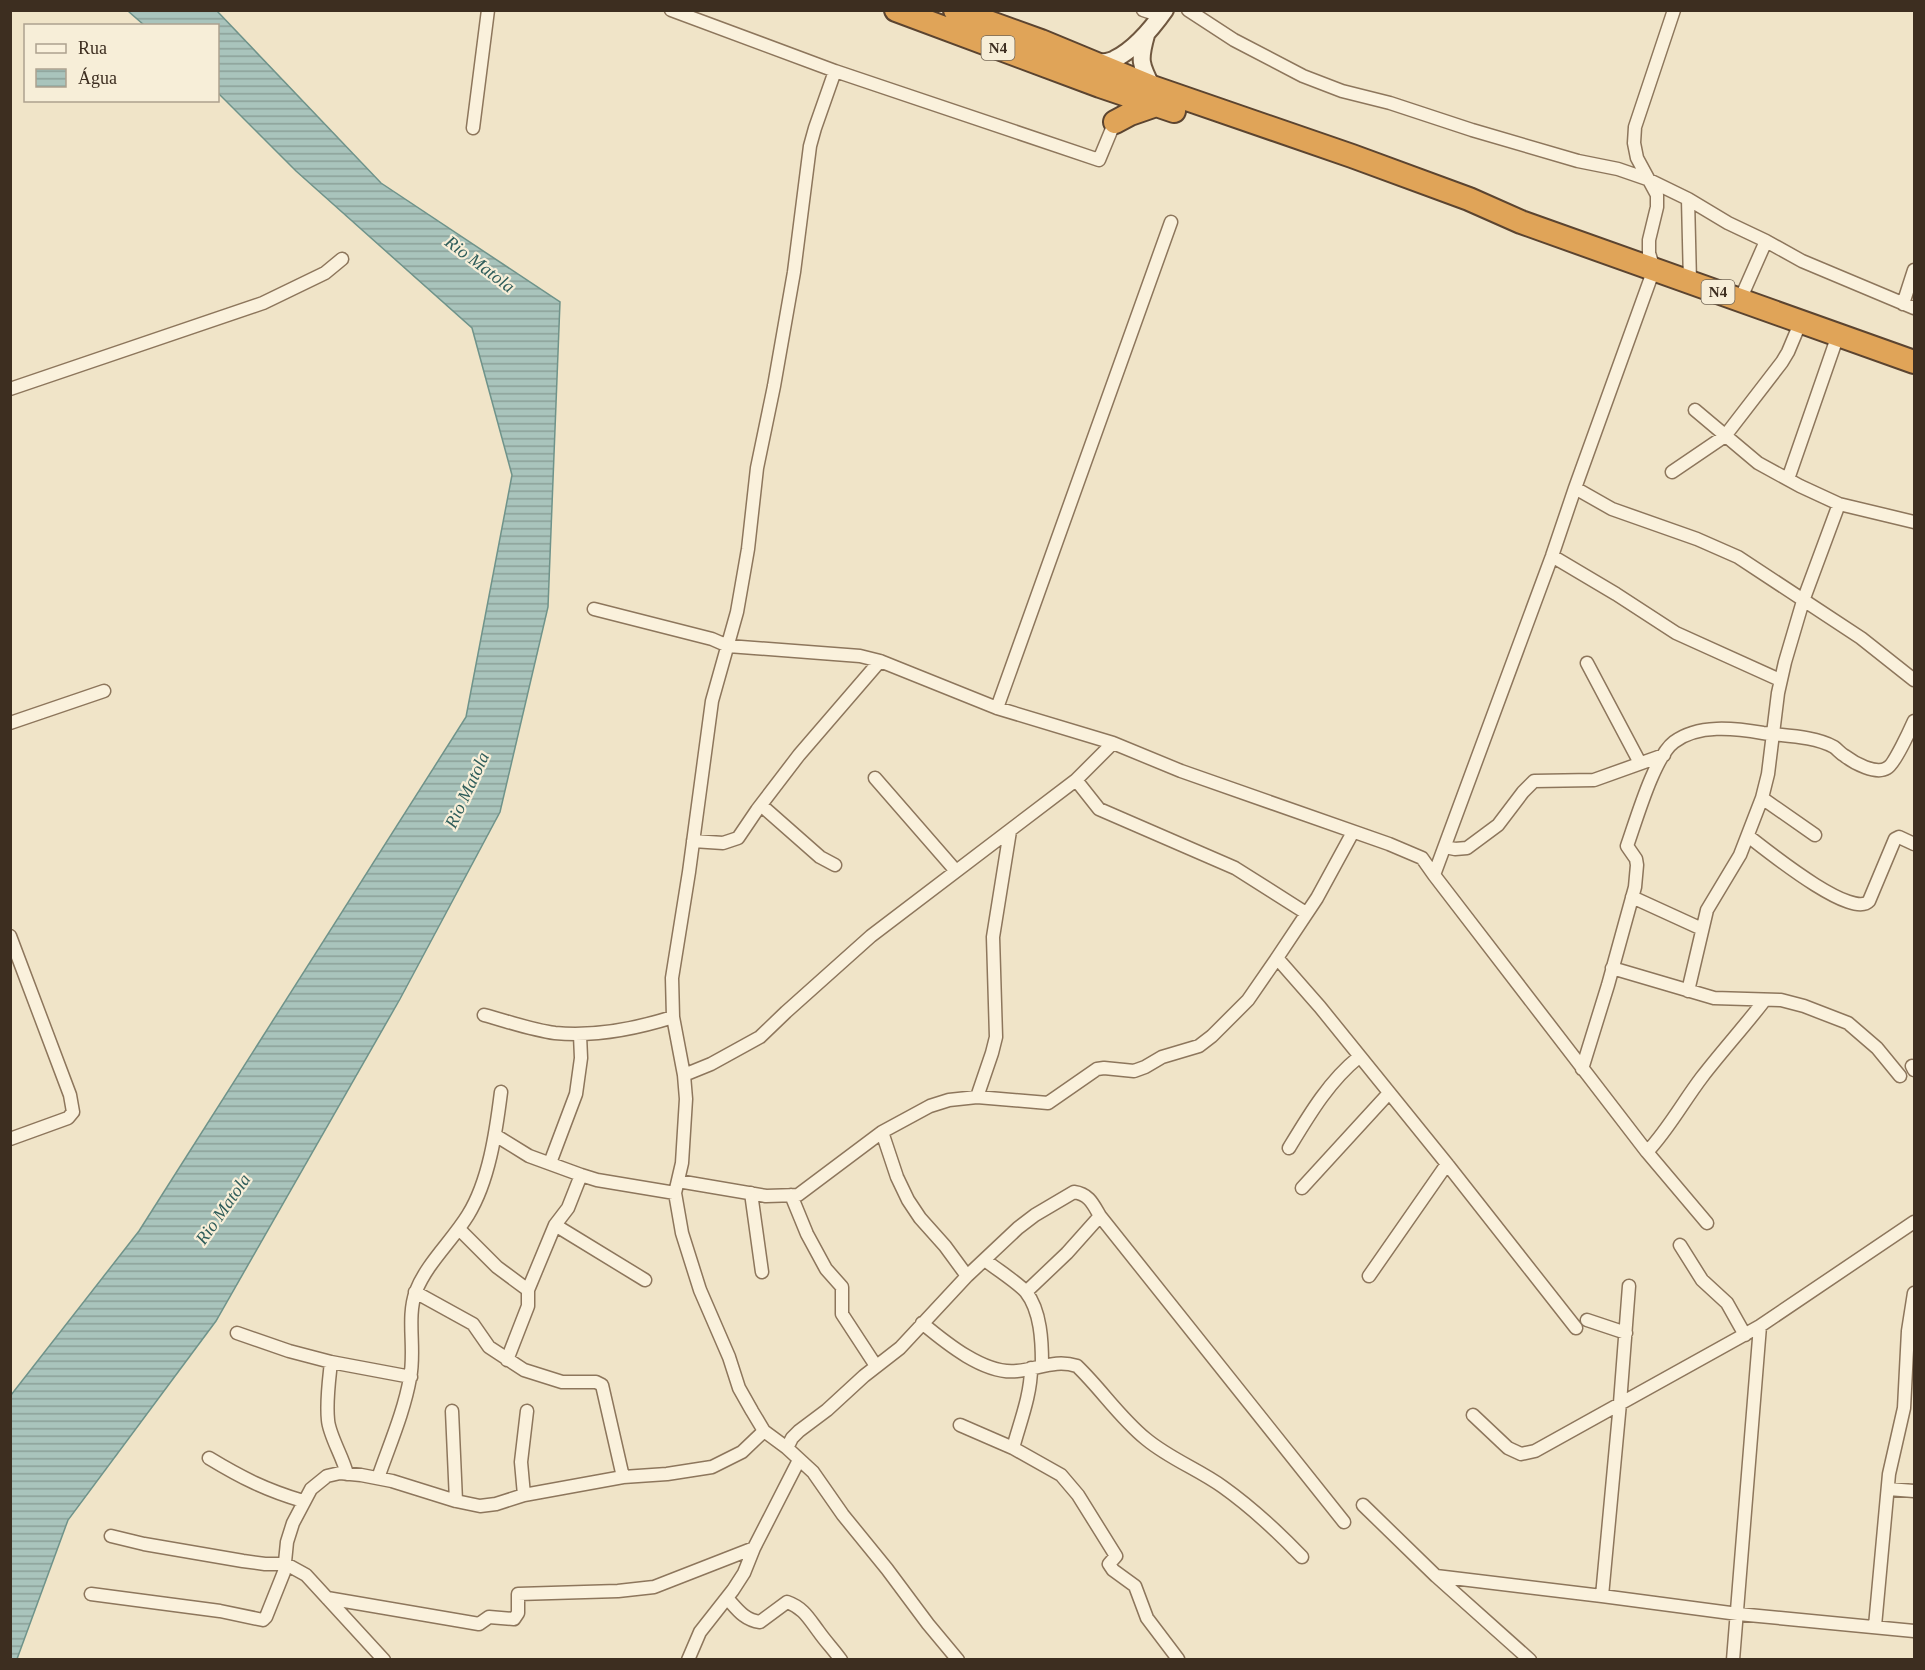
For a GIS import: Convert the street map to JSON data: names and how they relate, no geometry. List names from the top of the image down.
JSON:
{
  "streets": {
    "highway": ["N4"]
  },
  "water": ["Rio Matola"],
  "legend": ["Rua", "Água"]
}
